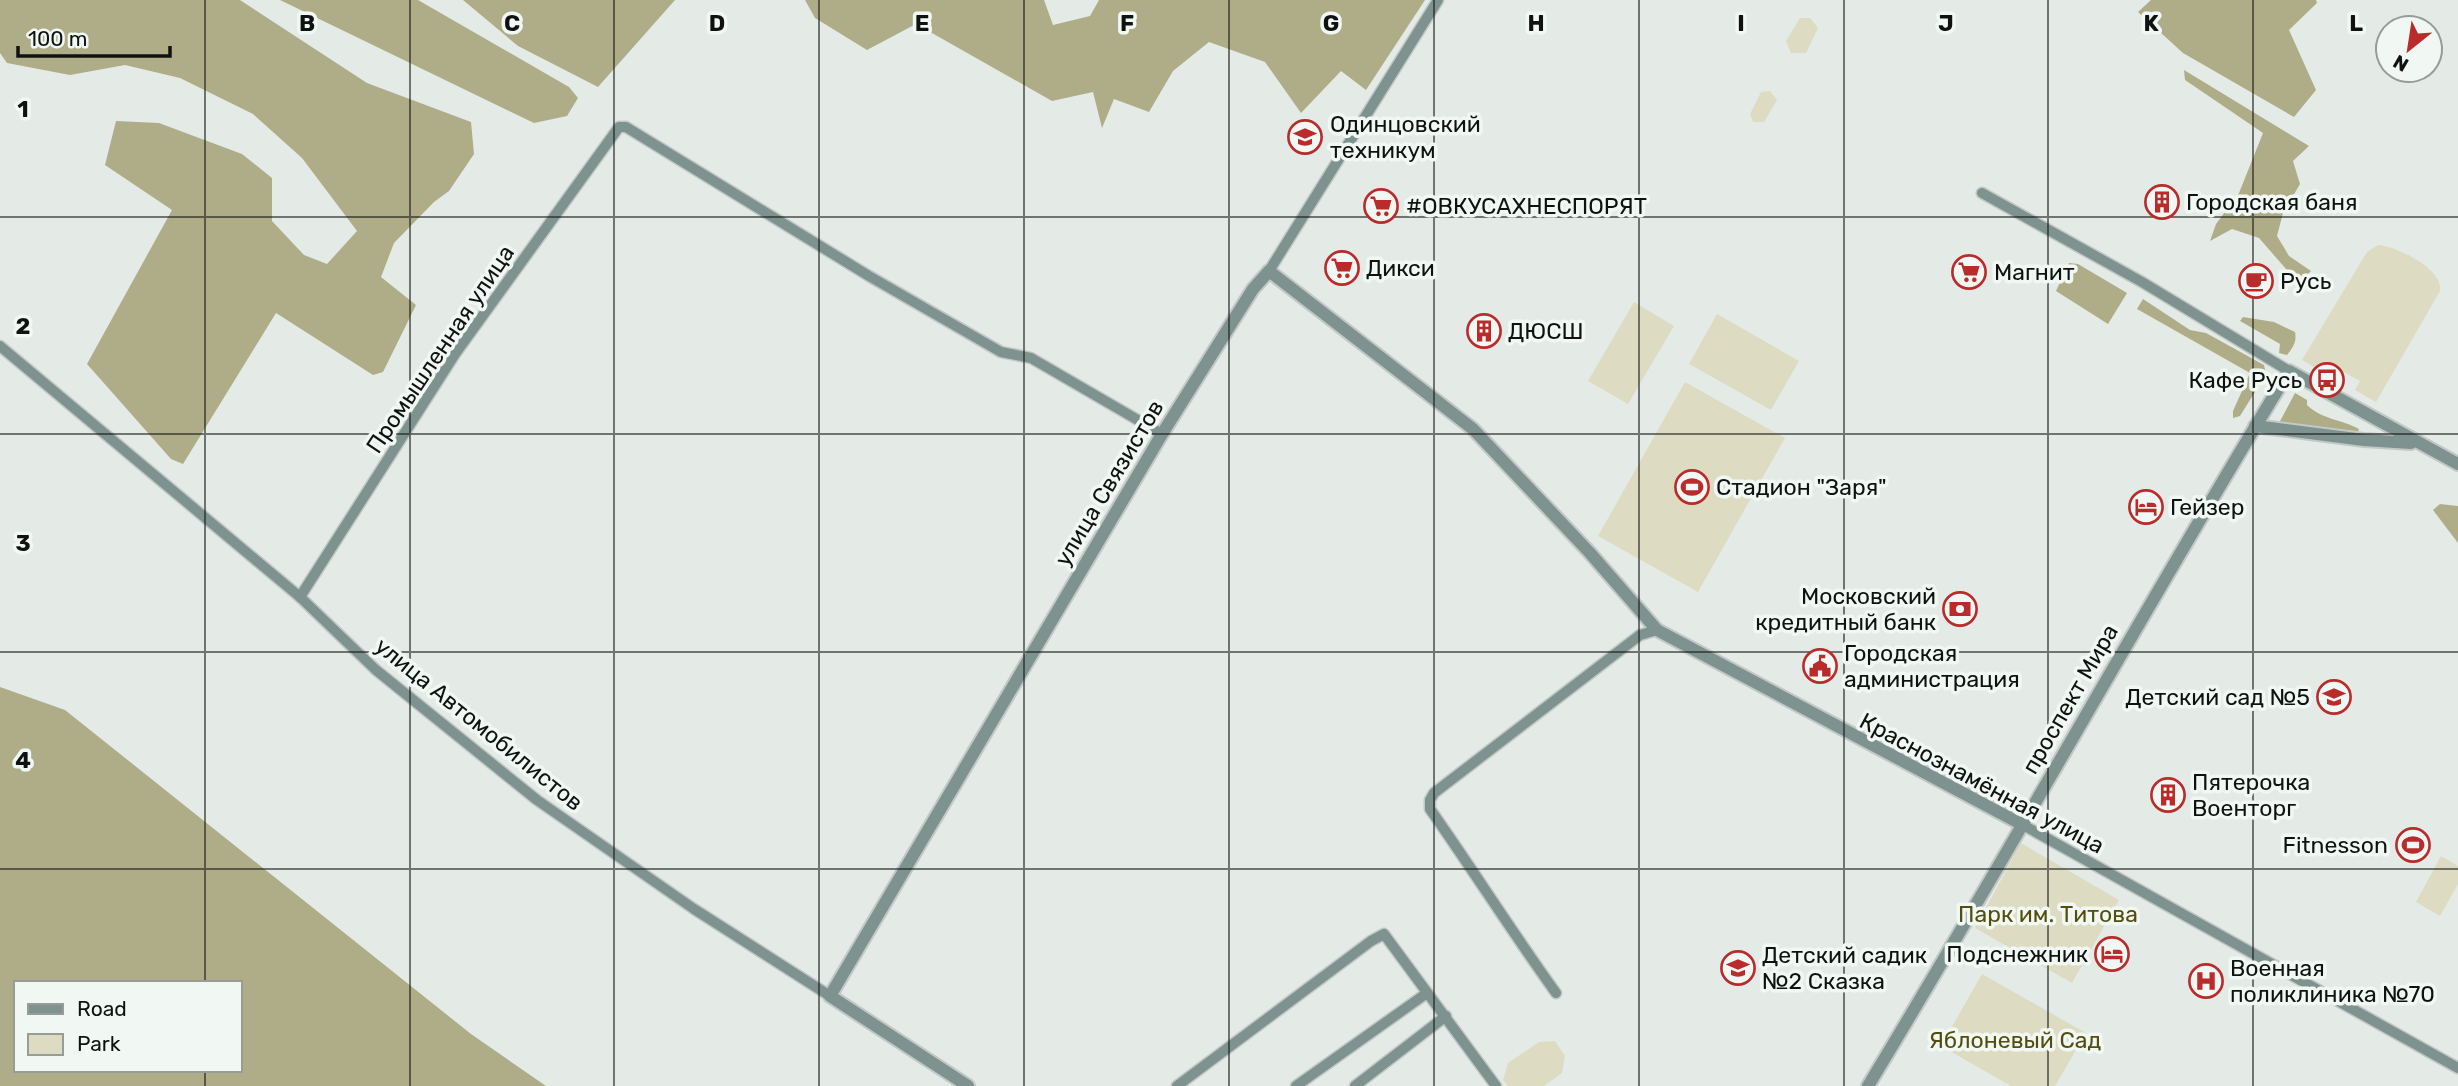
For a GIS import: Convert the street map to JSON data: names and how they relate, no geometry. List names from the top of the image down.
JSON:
{
  "streets": {
    "street": [
      "Промышленная улица",
      "улица Связистов",
      "проспект Мира",
      "улица Автомобилистов",
      "Краснознамённая улица"
    ]
  },
  "crossings": [
    ["Промышленная улица", "улица Связистов"],
    ["Промышленная улица", "улица Автомобилистов"],
    ["улица Связистов", "улица Автомобилистов"],
    ["улица Связистов", "Краснознамённая улица"],
    ["проспект Мира", "Краснознамённая улица"]
  ],
  "parks": ["Парк им. Титова", "Яблоневый Сад"],
  "places": {
    "school or university": ["Одинцовский техникум", "Детский сад №5", "Детский садик №2 Сказка"],
    "building": ["Городская баня", "ДЮСШ", "Пятерочка Военторг"],
    "supermarket": ["#ОВКУСАХНЕСПОРЯТ", "Дикси", "Магнит"],
    "cafe": ["Русь"],
    "bus stop": ["Кафе Русь"],
    "sports": ["Стадион \"Заря\"", "Fitnesson"],
    "hotel": ["Гейзер", "Подснежник"],
    "bank": ["Московский кредитный банк"],
    "public building": ["Городская администрация"],
    "hospital": ["Военная поликлиника №70"]
  },
  "legend": ["Road", "Park"],
  "scale_bar": "100 m",
  "north": "bottom left",
  "grid": {
    "columns": [
      "B",
      "C",
      "D",
      "E",
      "F",
      "G",
      "H",
      "I",
      "J",
      "K",
      "L"
    ],
    "rows": [
      "1",
      "2",
      "3",
      "4"
    ]
  }
}
